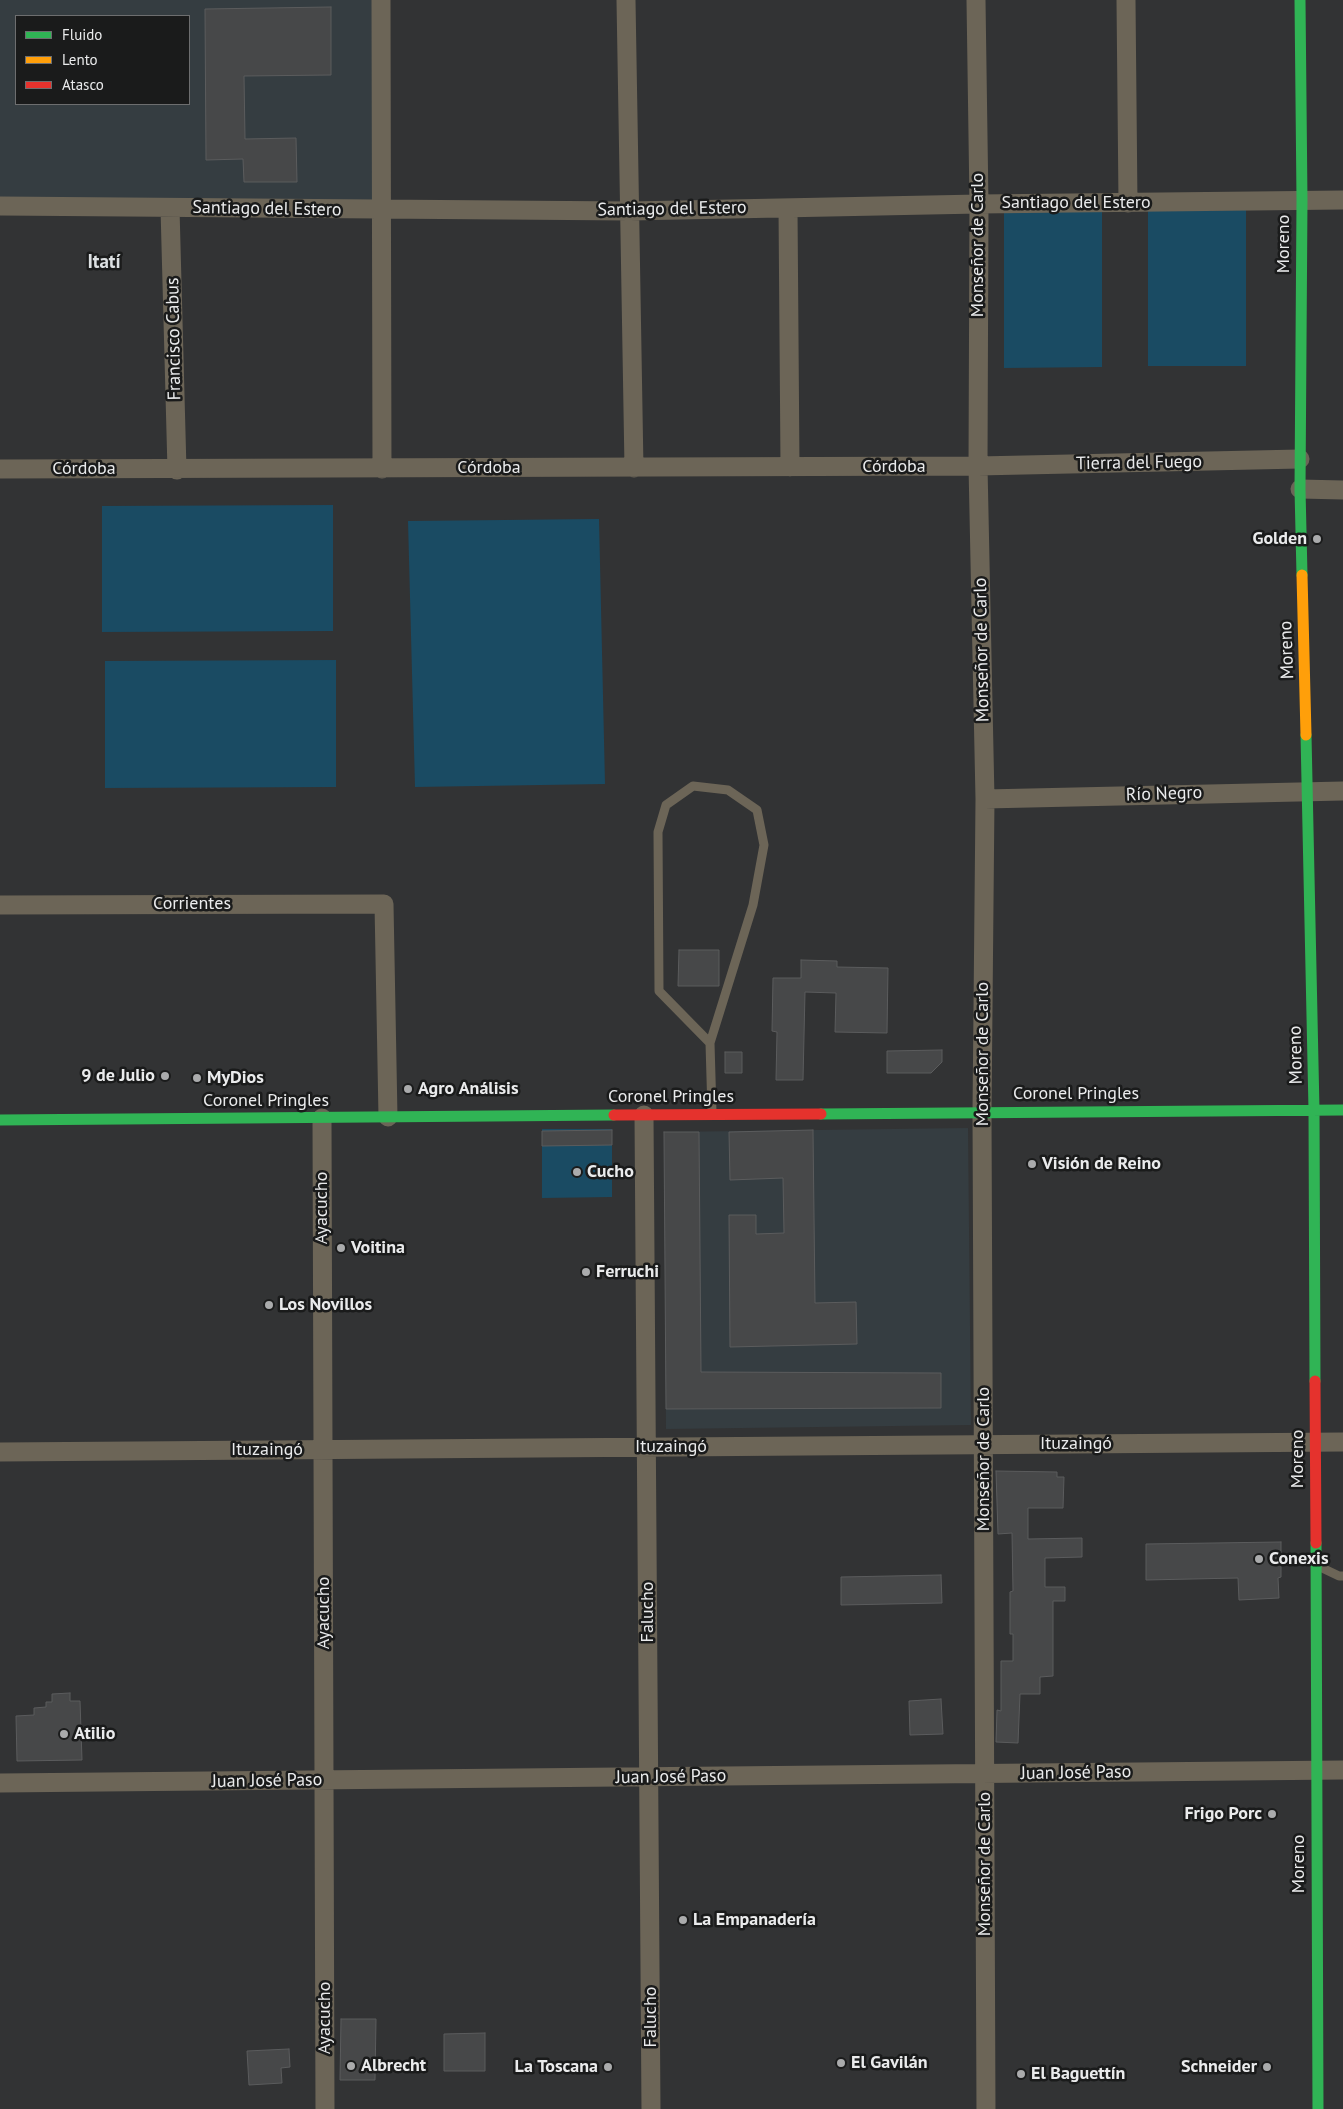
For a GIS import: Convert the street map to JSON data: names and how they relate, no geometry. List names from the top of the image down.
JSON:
{
  "streets": {
    "street": [
      "Santiago del Estero",
      "Moreno",
      "Monseñor de Carlo",
      "Francisco Cabus",
      "Tierra del Fuego",
      "Córdoba",
      "Río Negro",
      "Corrientes",
      "Coronel Pringles",
      "Ayacucho",
      "Ituzaingó",
      "Falucho",
      "Juan José Paso"
    ]
  },
  "crossings": [
    ["Santiago del Estero", "Moreno"],
    ["Santiago del Estero", "Monseñor de Carlo"],
    ["Santiago del Estero", "Francisco Cabus"],
    ["Moreno", "Tierra del Fuego"],
    ["Moreno", "Río Negro"],
    ["Moreno", "Coronel Pringles"],
    ["Moreno", "Ituzaingó"],
    ["Moreno", "Juan José Paso"],
    ["Monseñor de Carlo", "Tierra del Fuego"],
    ["Monseñor de Carlo", "Córdoba"],
    ["Monseñor de Carlo", "Río Negro"],
    ["Monseñor de Carlo", "Coronel Pringles"],
    ["Monseñor de Carlo", "Ituzaingó"],
    ["Monseñor de Carlo", "Juan José Paso"],
    ["Francisco Cabus", "Córdoba"],
    ["Tierra del Fuego", "Córdoba"],
    ["Corrientes", "Coronel Pringles"],
    ["Coronel Pringles", "Ayacucho"],
    ["Coronel Pringles", "Falucho"],
    ["Ayacucho", "Ituzaingó"],
    ["Ayacucho", "Juan José Paso"],
    ["Ituzaingó", "Falucho"],
    ["Falucho", "Juan José Paso"]
  ],
  "districts": ["Itatí"],
  "places": [
    "Golden",
    "9 de Julio",
    "MyDios",
    "Agro Análisis",
    "Visión de Reino",
    "Cucho",
    "Voitina",
    "Ferruchi",
    "Los Novillos",
    "Conexis",
    "Atilio",
    "Frigo Porc",
    "La Empanadería",
    "El Gavilán",
    "Albrecht",
    "La Toscana",
    "Schneider",
    "El Baguettín"
  ],
  "legend": ["Fluido", "Lento", "Atasco"]
}
